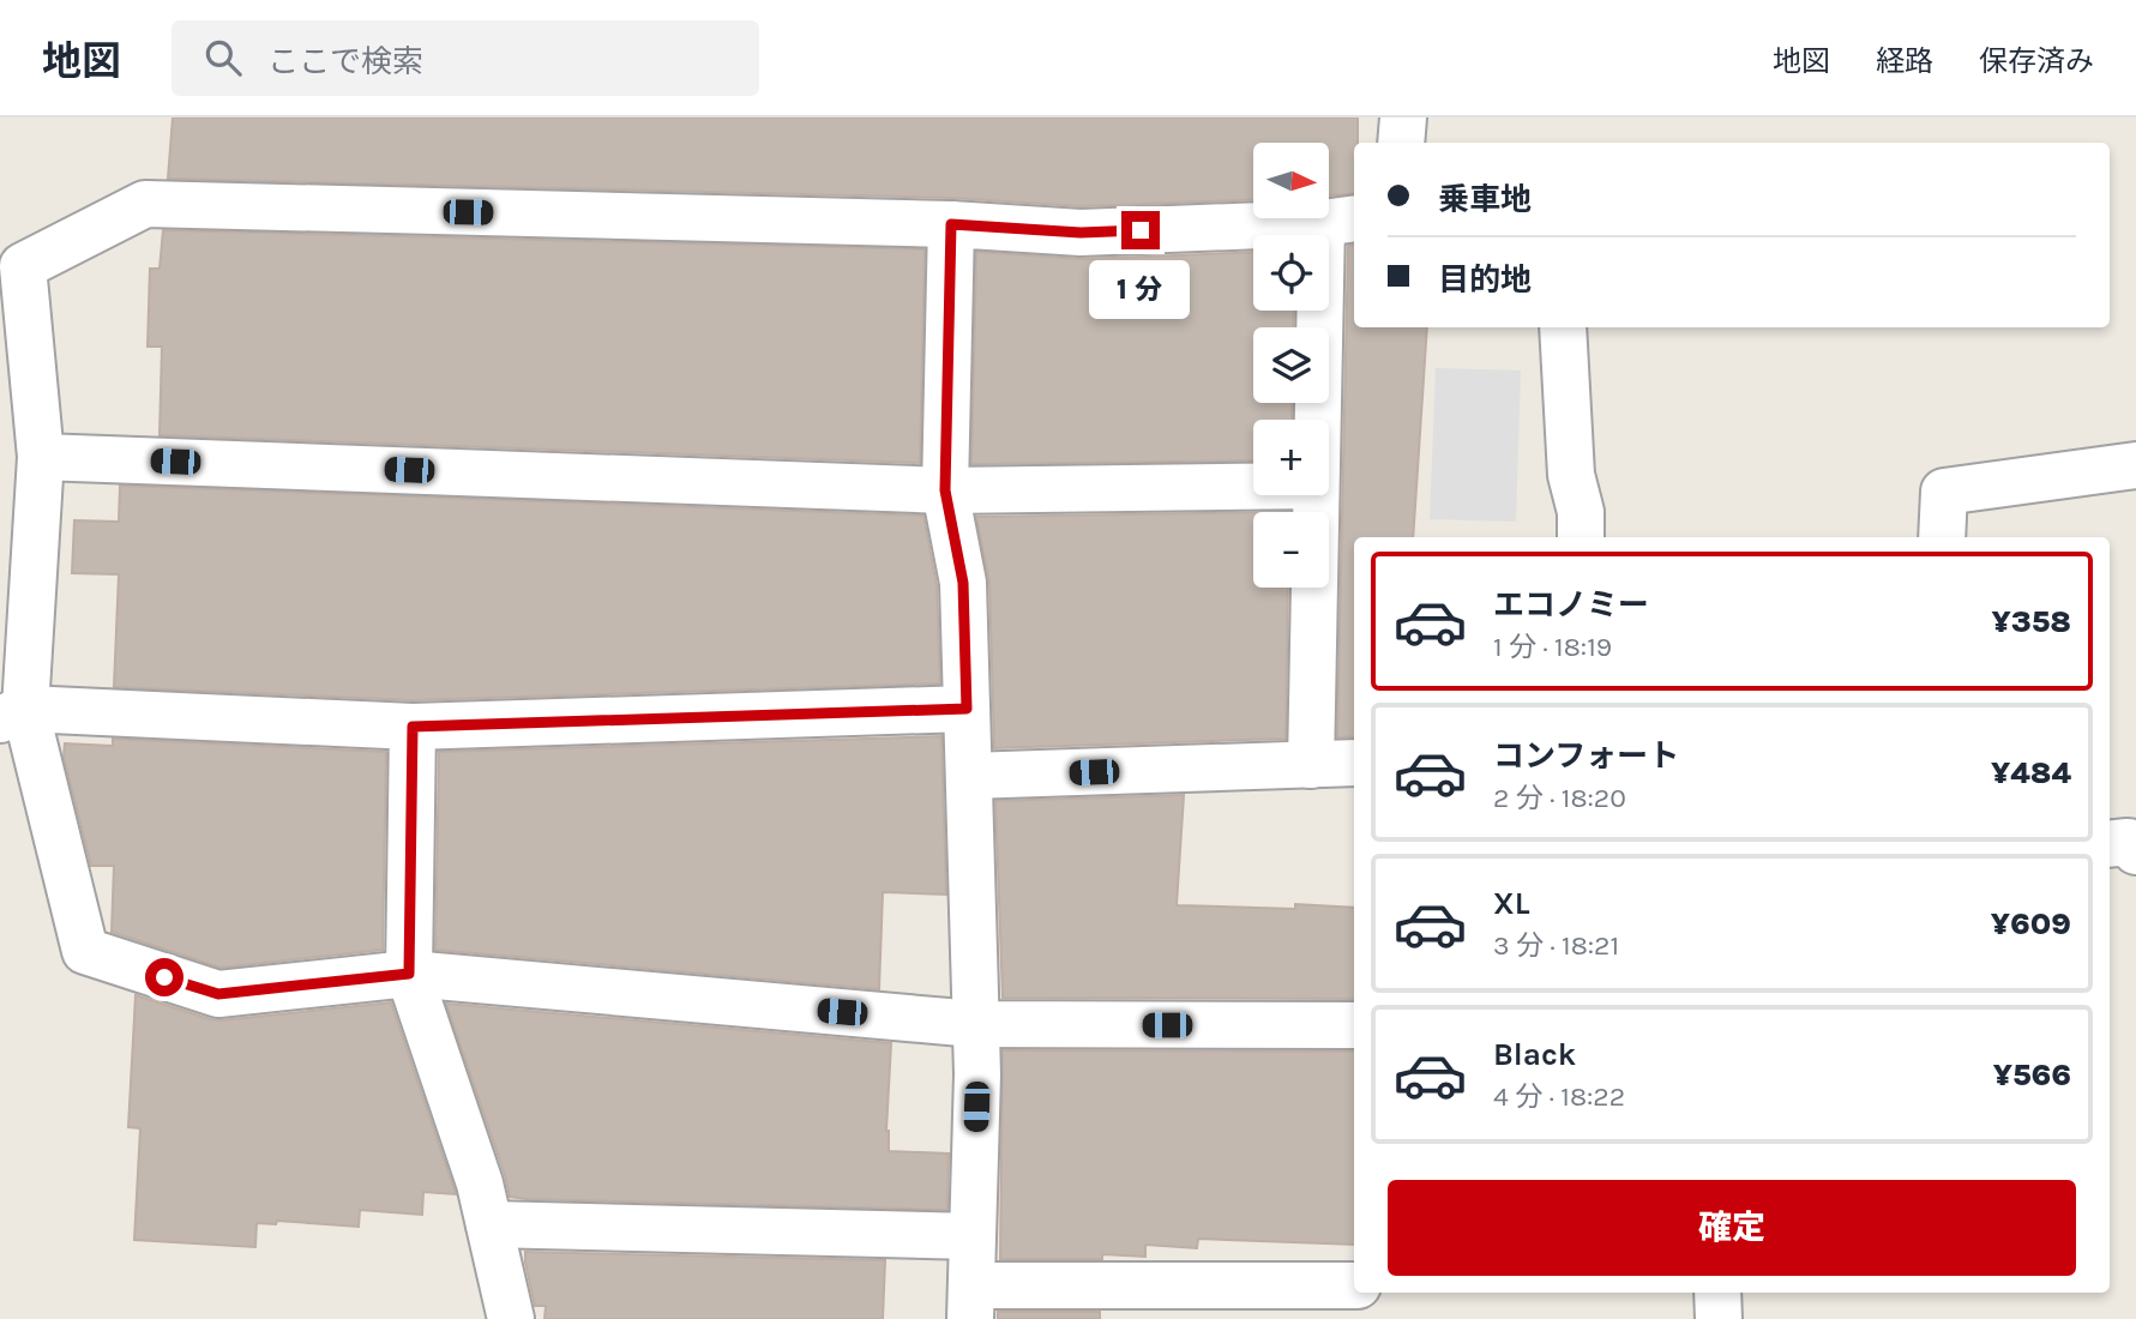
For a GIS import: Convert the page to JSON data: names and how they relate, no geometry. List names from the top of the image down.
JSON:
{
  "north": "right",
  "page": {
    "header": "地図",
    "search": "ここで検索",
    "nav": ["地図", "経路", "保存済み"],
    "map_buttons": ["+", "−"],
    "banner": ["乗車地", "目的地"],
    "bubble": "1 分",
    "list": [
      {
        "name": "エコノミー",
        "note": "1 分 · 18:19",
        "value": "¥358"
      },
      {
        "name": "コンフォート",
        "note": "2 分 · 18:20",
        "value": "¥484"
      },
      {
        "name": "XL",
        "note": "3 分 · 18:21",
        "value": "¥609"
      },
      {
        "name": "Black",
        "note": "4 分 · 18:22",
        "value": "¥566"
      }
    ],
    "buttons": "確定"
  }
}
